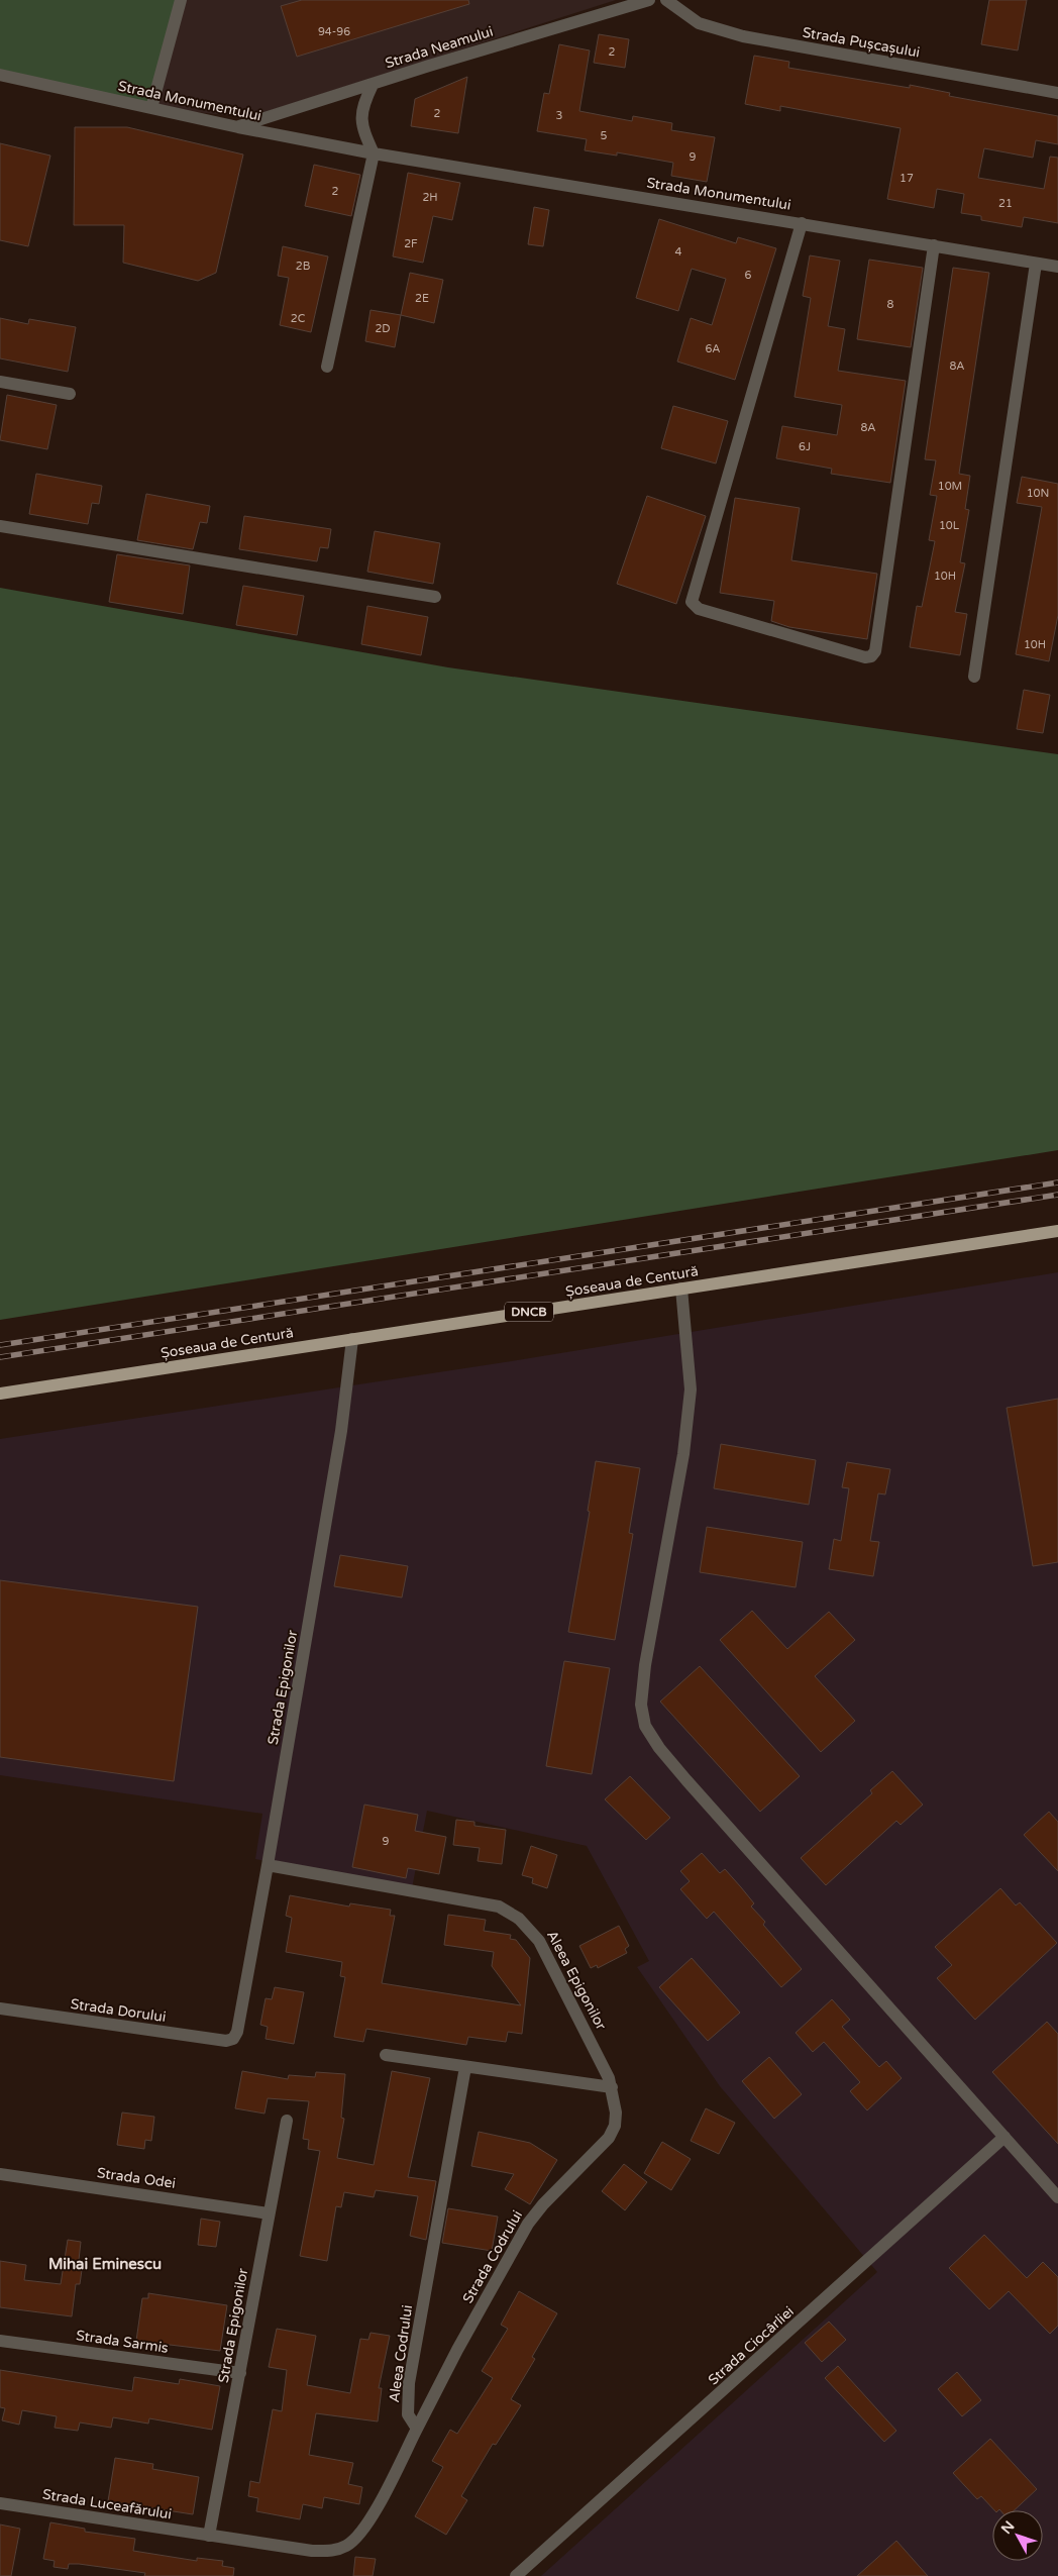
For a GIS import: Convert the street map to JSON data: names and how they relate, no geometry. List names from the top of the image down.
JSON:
{
  "streets": {
    "main road": ["Șoseaua de Centură", "DNCB"],
    "street": [
      "Strada Pușcașului",
      "Strada Neamului",
      "Strada Monumentului",
      "Strada Epigonilor",
      "Aleea Epigonilor",
      "Strada Dorului",
      "Strada Odei",
      "Strada Codrului",
      "Strada Sarmis",
      "Strada Ciocârliei",
      "Aleea Codrului",
      "Strada Luceafărului"
    ]
  },
  "crossings": [
    ["Strada Neamului", "Strada Monumentului"],
    ["Șoseaua de Centură", "Strada Epigonilor"],
    ["Strada Epigonilor", "Aleea Epigonilor"],
    ["Strada Epigonilor", "Strada Dorului"],
    ["Strada Epigonilor", "Strada Odei"],
    ["Strada Epigonilor", "Strada Sarmis"],
    ["Strada Epigonilor", "Strada Luceafărului"],
    ["Aleea Epigonilor", "Strada Codrului"],
    ["Strada Codrului", "Aleea Codrului"]
  ],
  "districts": ["Mihai Eminescu"],
  "house_numbers": [
    "94-96",
    "2",
    "2",
    "3",
    "5",
    "9",
    "17",
    "2",
    "2H",
    "21",
    "2F",
    "4",
    "2B",
    "6",
    "2E",
    "8",
    "2C",
    "2D",
    "6A",
    "8A",
    "8A",
    "6J",
    "10M",
    "10N",
    "10L",
    "10H",
    "10H",
    "9"
  ],
  "north": "top left"
}
